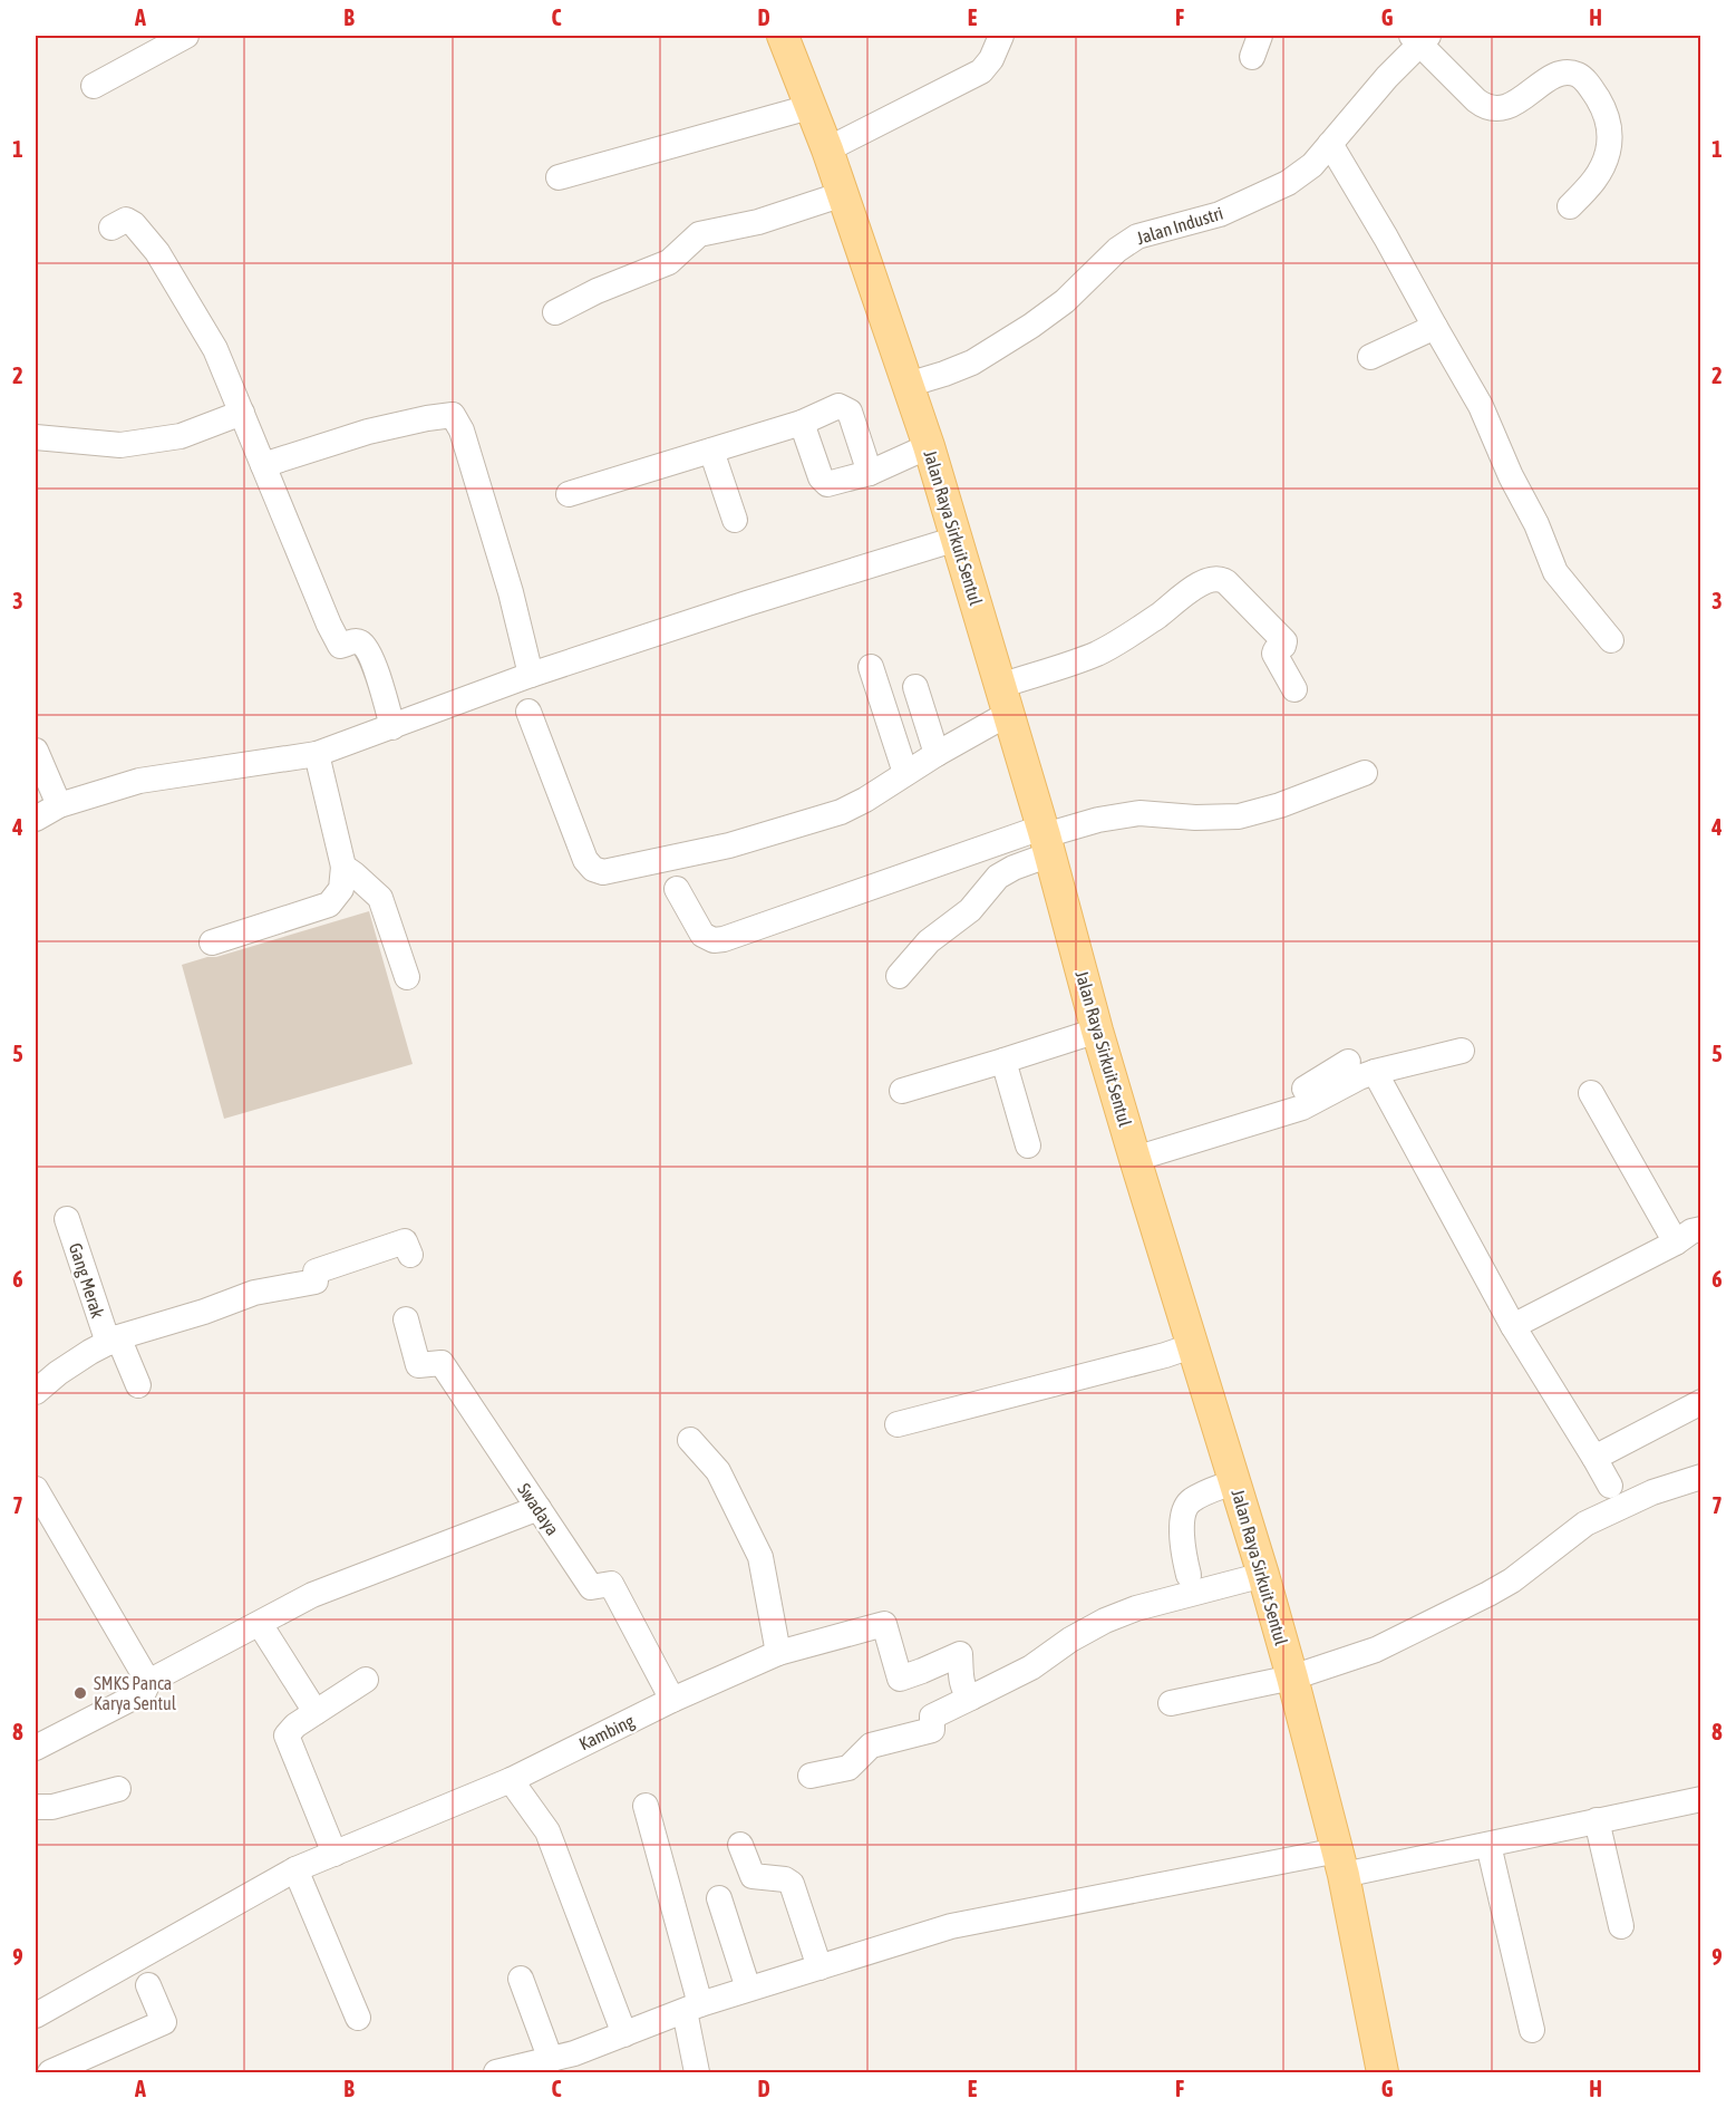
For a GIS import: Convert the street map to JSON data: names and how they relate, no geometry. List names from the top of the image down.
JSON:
{
  "streets": {
    "main road": ["Jalan Raya Sirkuit Sentul"],
    "street": [
      "Jalan Industri",
      "Gang Merak",
      "Swadaya",
      "Kambing"
    ]
  },
  "crossings": [
    ["Jalan Industri", "Jalan Raya Sirkuit Sentul"],
    ["Swadaya", "Kambing"]
  ],
  "places": ["SMKS Panca Karya Sentul"],
  "grid": {
    "columns": [
      "A",
      "B",
      "C",
      "D",
      "E",
      "F",
      "G",
      "H"
    ],
    "rows": [
      "1",
      "2",
      "3",
      "4",
      "5",
      "6",
      "7",
      "8",
      "9"
    ]
  }
}
